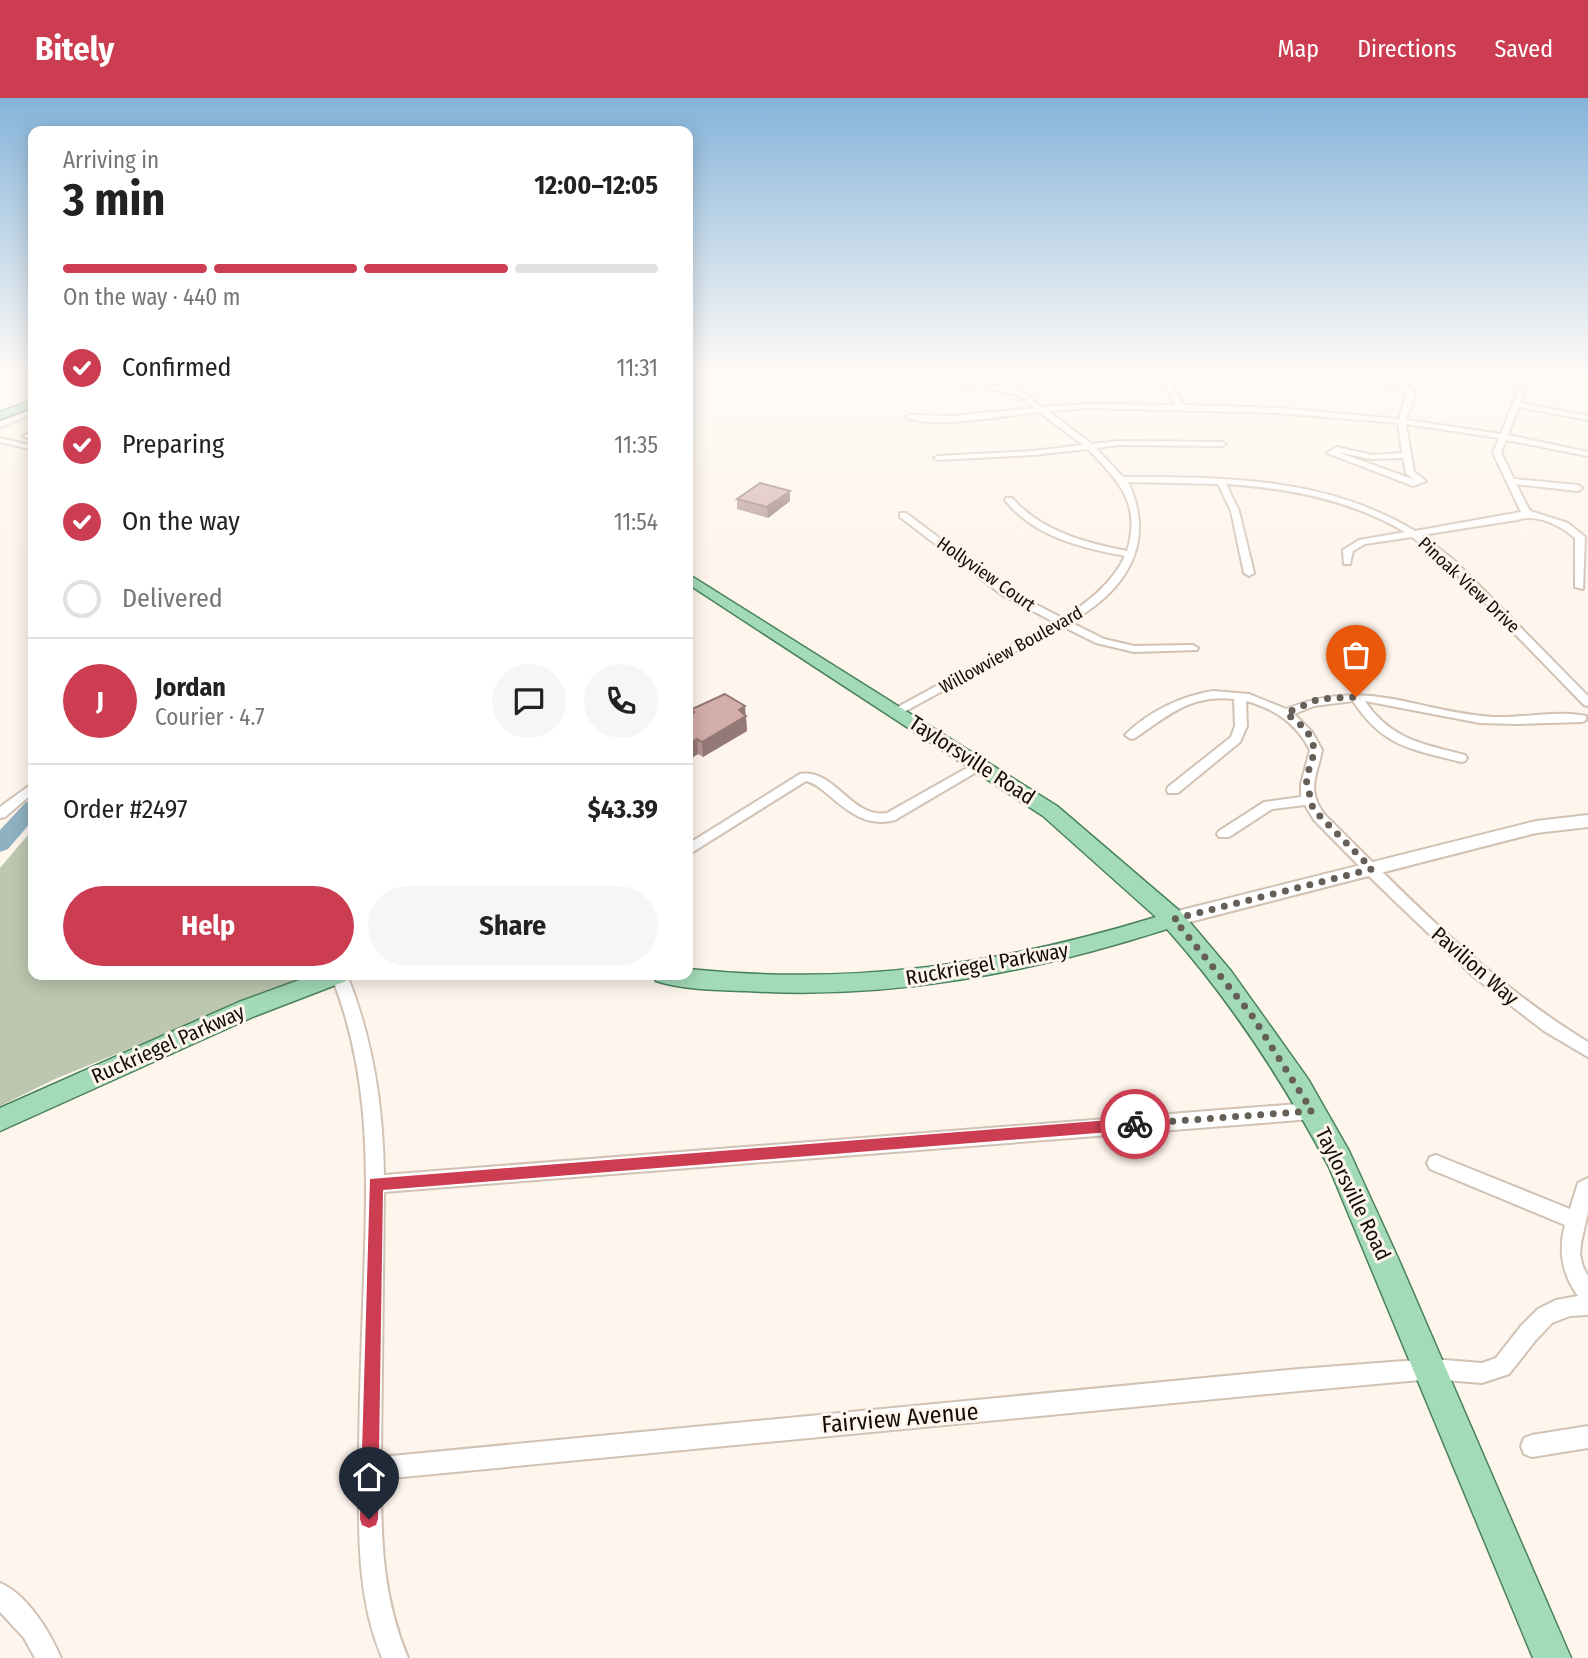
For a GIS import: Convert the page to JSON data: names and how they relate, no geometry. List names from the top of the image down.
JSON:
{
  "streets": {
    "main road": ["Taylorsville Road", "Ruckriegel Parkway"],
    "street": [
      "Hollyview Court",
      "Pinoak View Drive",
      "Willowview Boulevard",
      "Pavilion Way",
      "Fairview Avenue"
    ]
  },
  "crossings": [
    ["Hollyview Court", "Willowview Boulevard"],
    ["Pinoak View Drive", "Willowview Boulevard"],
    ["Willowview Boulevard", "Taylorsville Road"],
    ["Taylorsville Road", "Ruckriegel Parkway"],
    ["Taylorsville Road", "Fairview Avenue"],
    ["Ruckriegel Parkway", "Pavilion Way"]
  ],
  "page": {
    "header": "Bitely",
    "nav": ["Map", "Directions", "Saved"],
    "heading": ["3 min", "Arriving in", "12:00–12:05"],
    "panel": [
      "Jordan",
      "Courier · 4.7",
      "Order #2497",
      "$43.39"
    ],
    "bar": "On the way · 440 m",
    "list": [
      ["Confirmed", "11:31"],
      ["Preparing", "11:35"],
      ["On the way", "11:54"],
      "Delivered"
    ],
    "round": "J",
    "buttons": ["Help", "Share"]
  }
}
